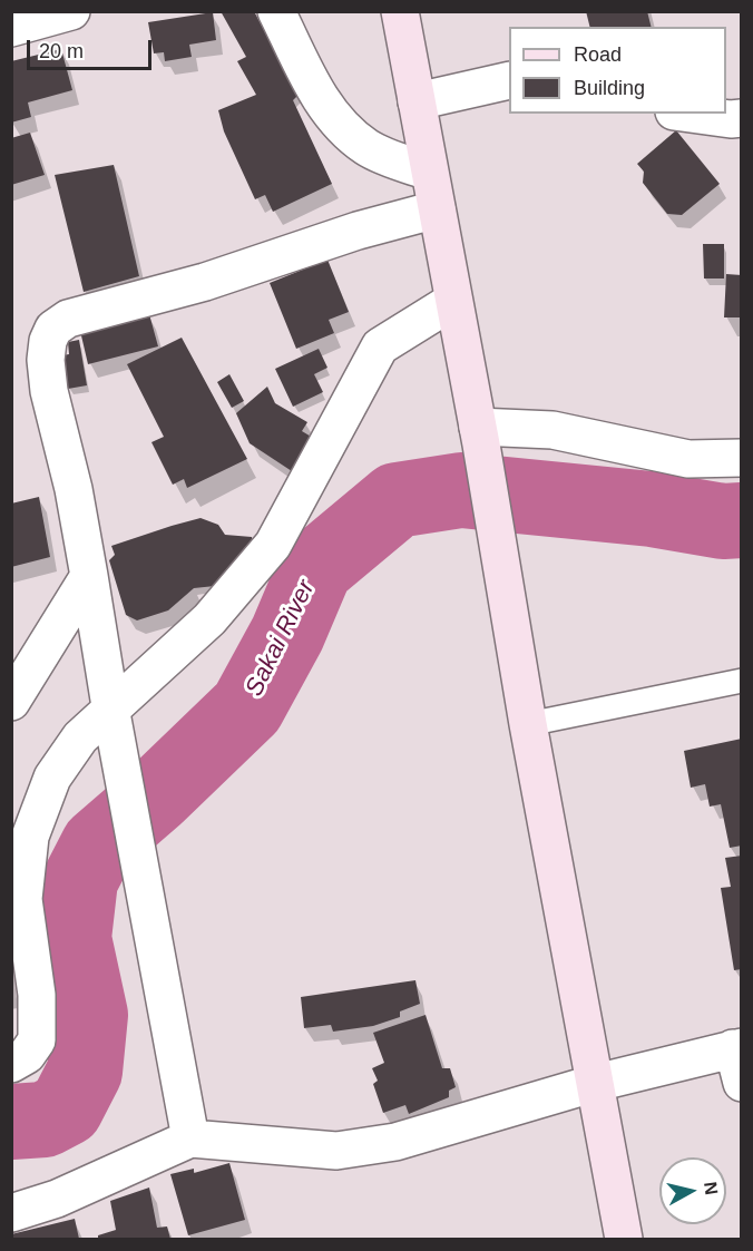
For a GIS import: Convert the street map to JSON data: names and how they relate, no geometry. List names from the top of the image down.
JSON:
{
  "water": ["Sakai River"],
  "legend": ["Road", "Building"],
  "scale_bar": "20 m",
  "north": "right"
}
